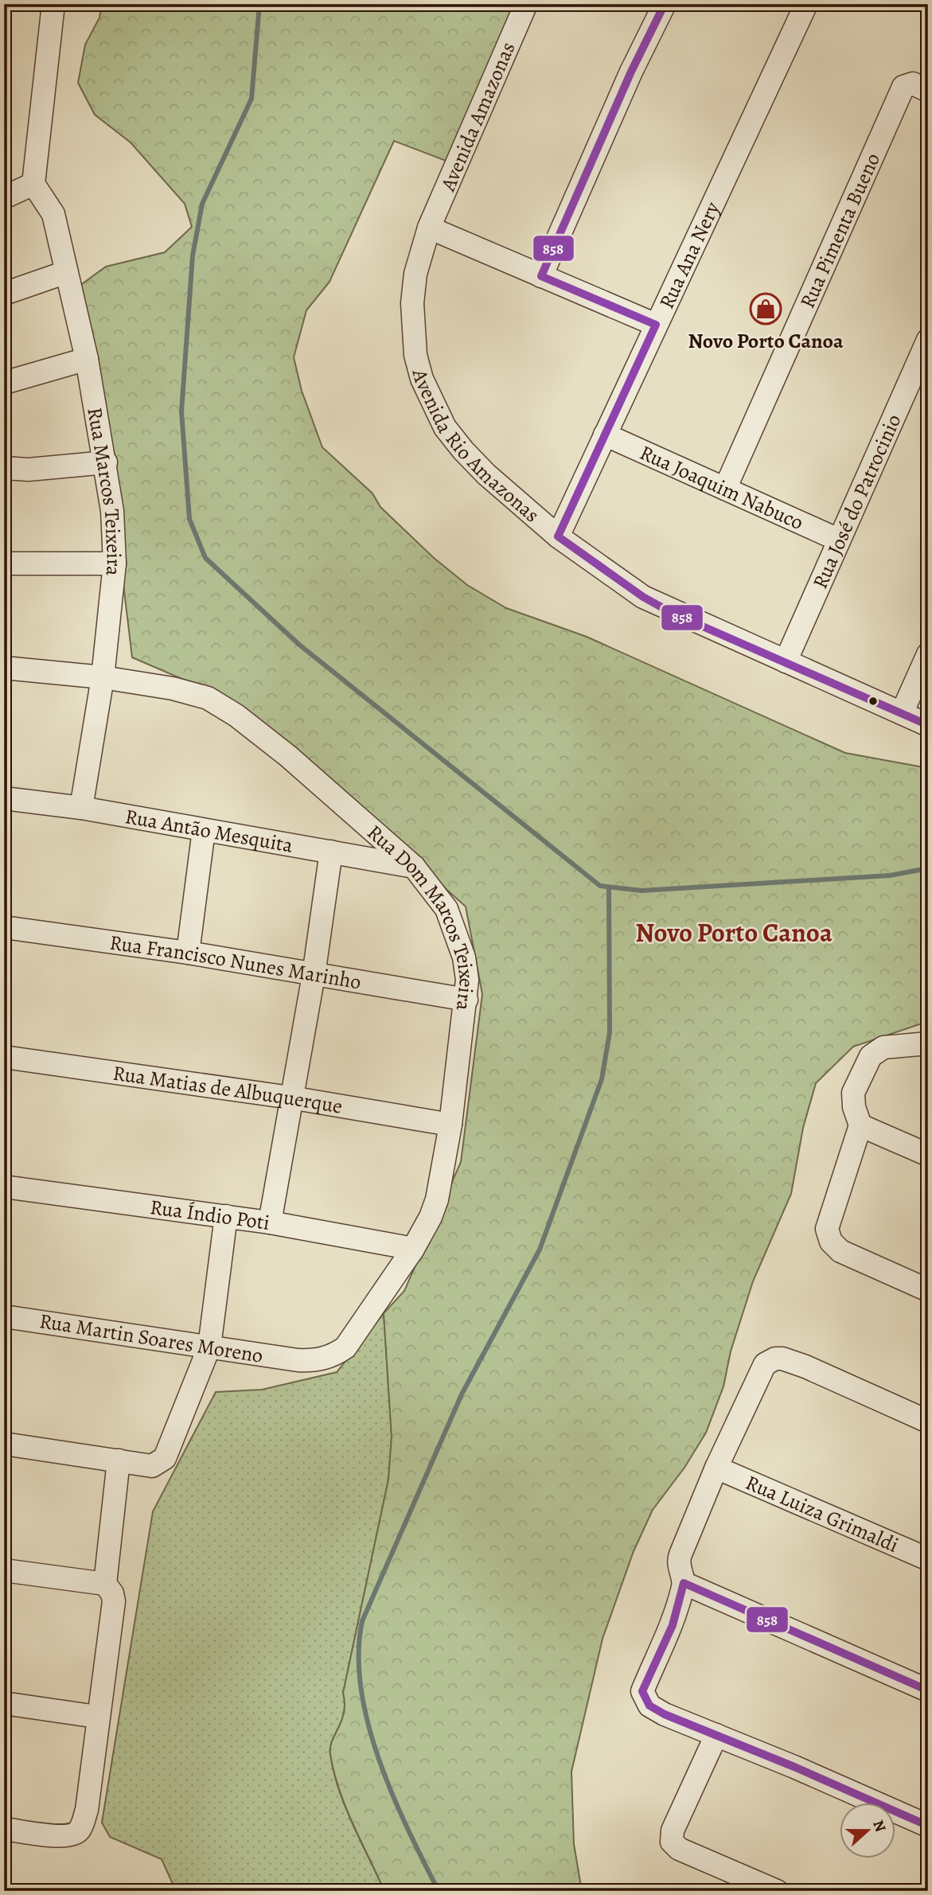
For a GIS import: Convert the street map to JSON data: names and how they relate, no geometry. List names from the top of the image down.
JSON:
{
  "streets": {
    "street": [
      "Avenida Amazonas",
      "Rua Pimenta Bueno",
      "Rua Ana Nery",
      "Avenida Rio Amazonas",
      "Rua Joaquim Nabuco",
      "Rua Marcos Teixeira",
      "Rua José do Patrocinio",
      "Rua Antão Mesquita",
      "Rua Dom Marcos Teixeira",
      "Rua Francisco Nunes Marinho",
      "Rua Matias de Albuquerque",
      "Rua Índio Poti",
      "Rua Martin Soares Moreno",
      "Rua Luiza Grimaldi"
    ]
  },
  "crossings": [
    ["Avenida Amazonas", "Avenida Rio Amazonas"],
    ["Rua Pimenta Bueno", "Rua Joaquim Nabuco"],
    ["Rua Ana Nery", "Avenida Rio Amazonas"],
    ["Rua Ana Nery", "Rua Joaquim Nabuco"],
    ["Avenida Rio Amazonas", "Rua José do Patrocinio"],
    ["Rua Joaquim Nabuco", "Rua José do Patrocinio"],
    ["Rua Marcos Teixeira", "Rua Antão Mesquita"],
    ["Rua Marcos Teixeira", "Rua Dom Marcos Teixeira"],
    ["Rua Antão Mesquita", "Rua Dom Marcos Teixeira"],
    ["Rua Dom Marcos Teixeira", "Rua Francisco Nunes Marinho"],
    ["Rua Dom Marcos Teixeira", "Rua Matias de Albuquerque"],
    ["Rua Dom Marcos Teixeira", "Rua Índio Poti"],
    ["Rua Dom Marcos Teixeira", "Rua Martin Soares Moreno"]
  ],
  "districts": ["Novo Porto Canoa"],
  "places": {
    "shop": ["Novo Porto Canoa"]
  },
  "lines": ["transit line 858"],
  "north": "right"
}
